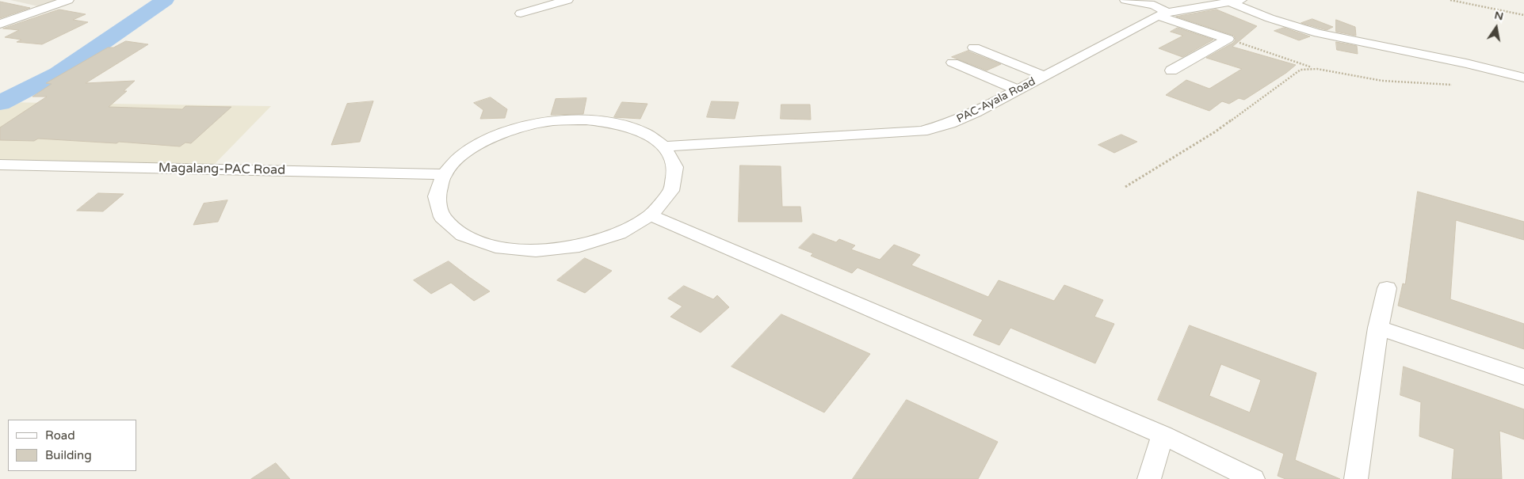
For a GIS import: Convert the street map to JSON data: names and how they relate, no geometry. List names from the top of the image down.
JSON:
{
  "streets": {
    "street": ["PAC-Ayala Road", "Magalang-PAC Road"]
  },
  "legend": ["Road", "Building"],
  "north": "top"
}
